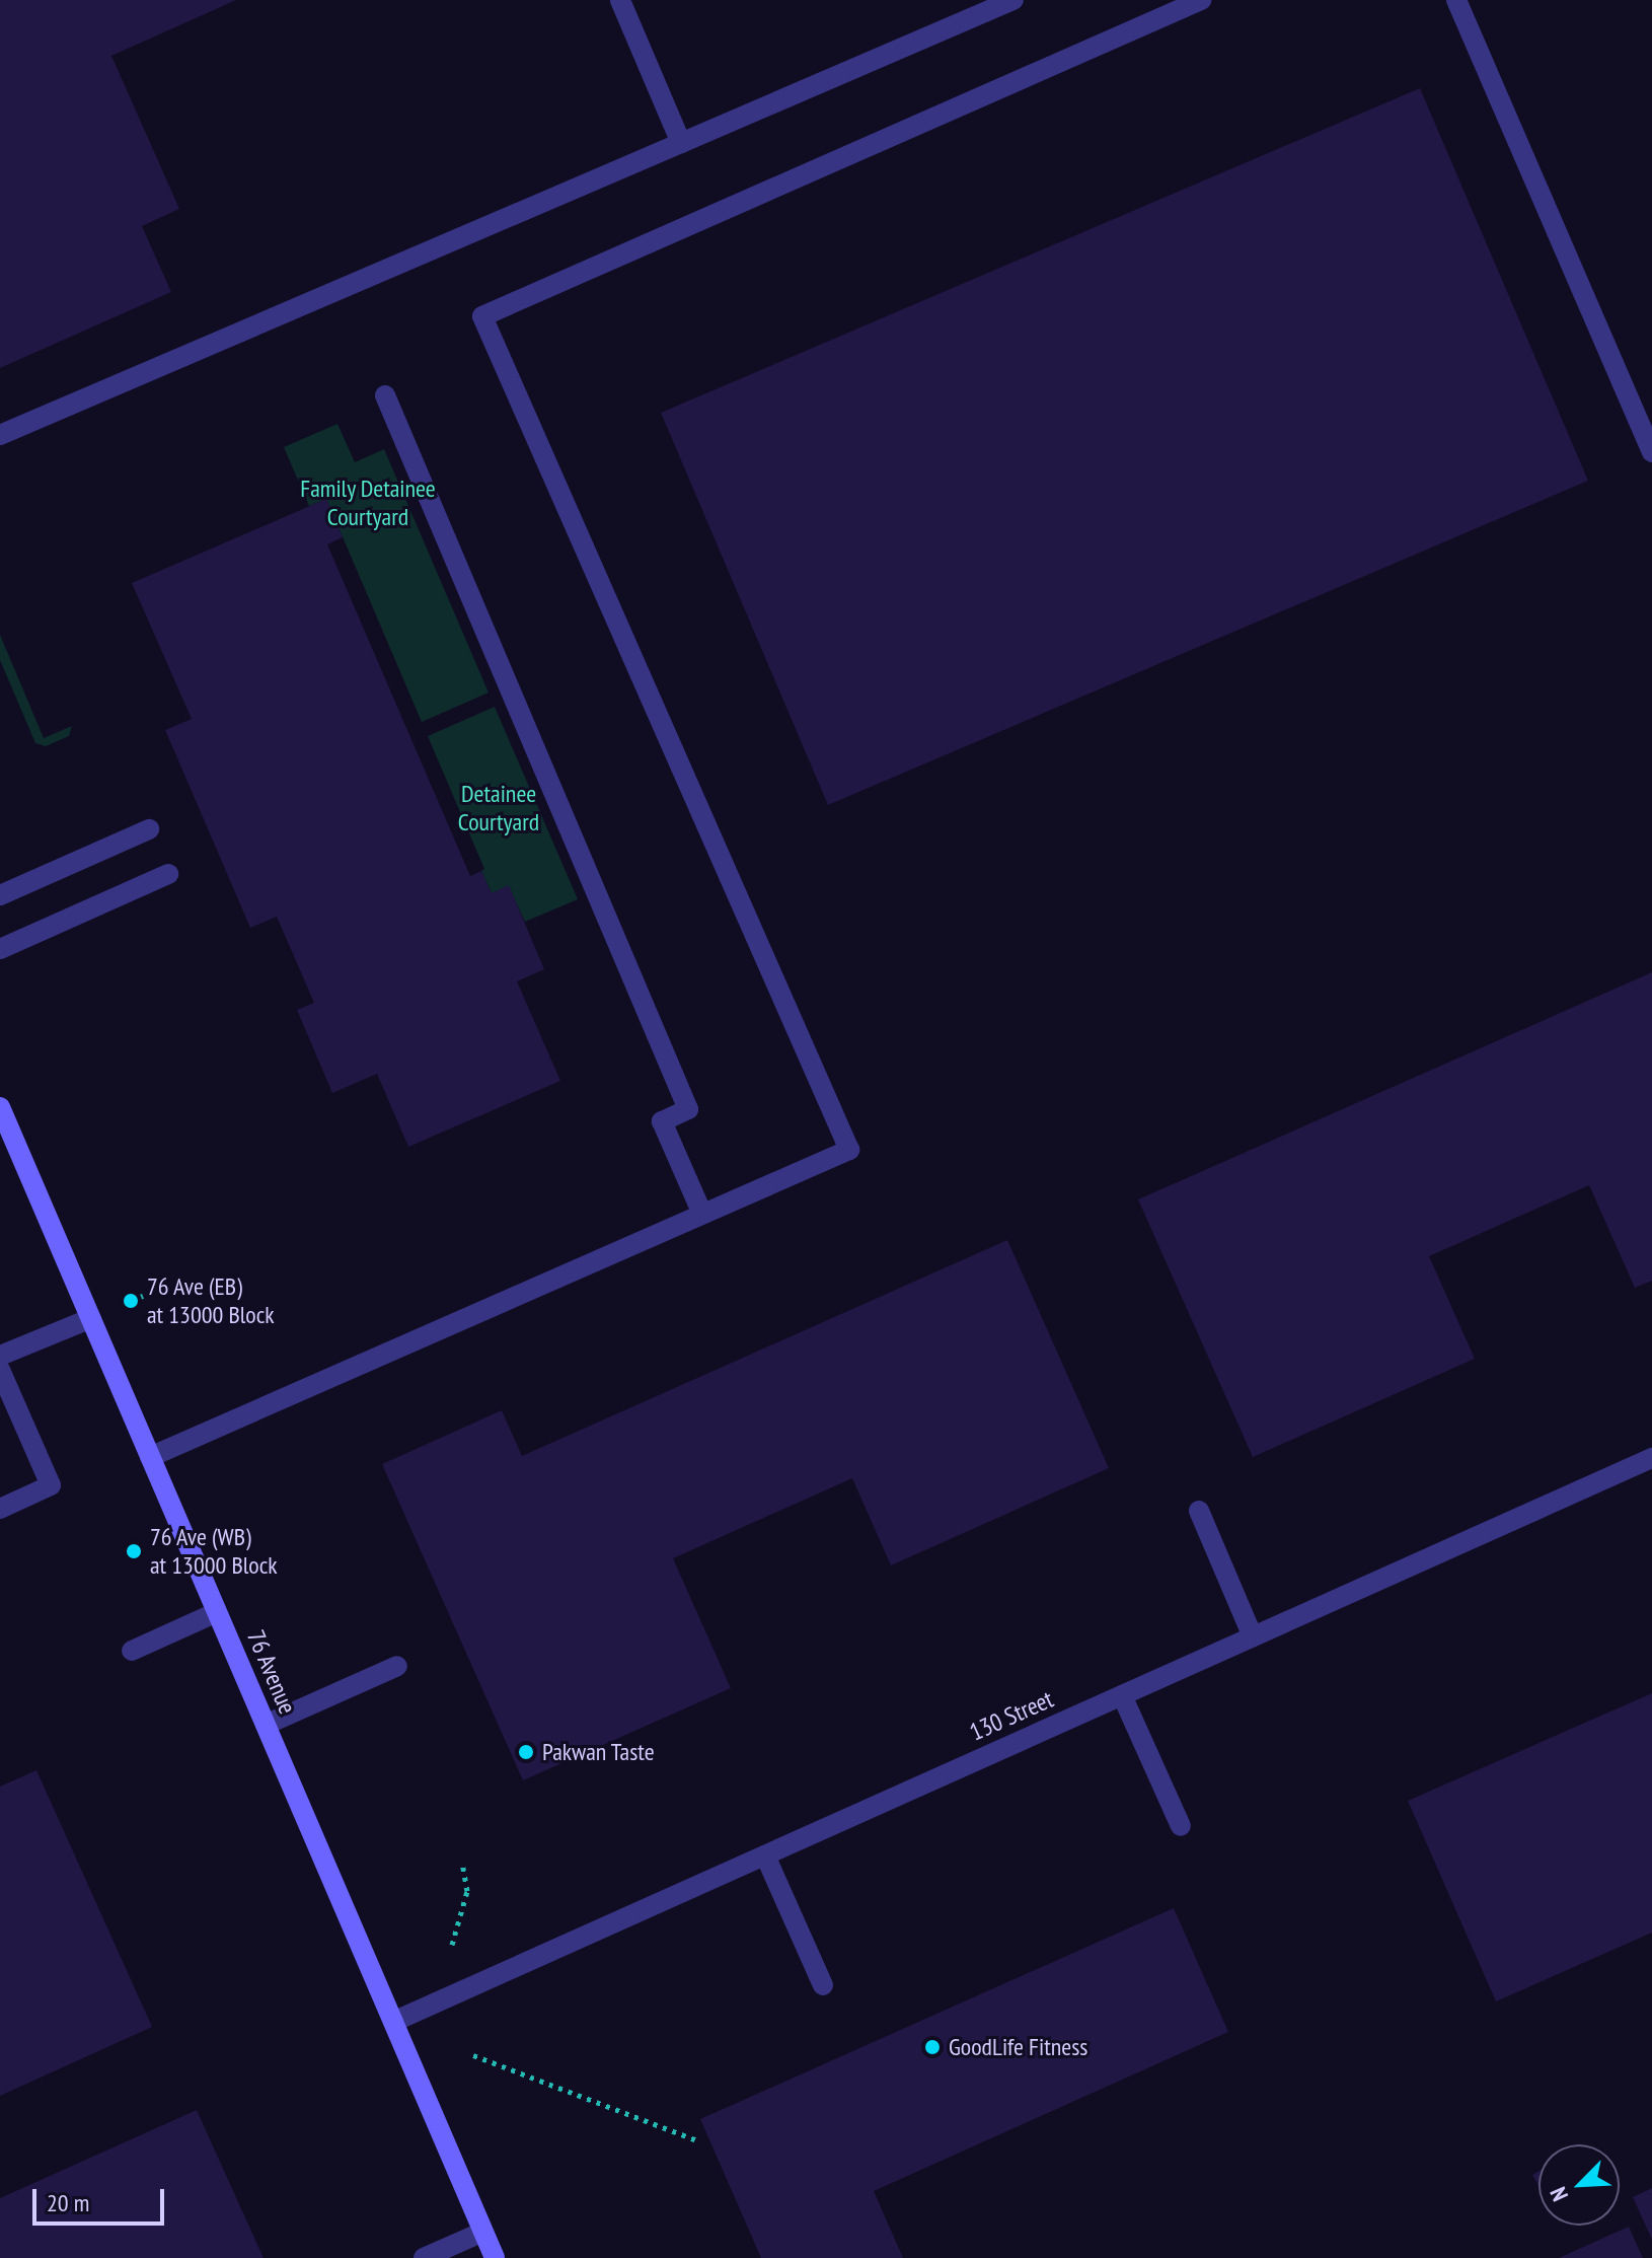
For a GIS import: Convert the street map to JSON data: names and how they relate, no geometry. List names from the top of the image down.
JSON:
{
  "streets": {
    "main road": ["76 Avenue"],
    "street": ["130 Street"]
  },
  "crossings": [
    ["76 Avenue", "130 Street"]
  ],
  "parks": ["Family Detainee Courtyard", "Detainee Courtyard"],
  "places": [
    "76 Ave (EB) at 13000 Block",
    "76 Ave (WB) at 13000 Block",
    "Pakwan Taste",
    "GoodLife Fitness"
  ],
  "scale_bar": "20 m",
  "north": "bottom left"
}
